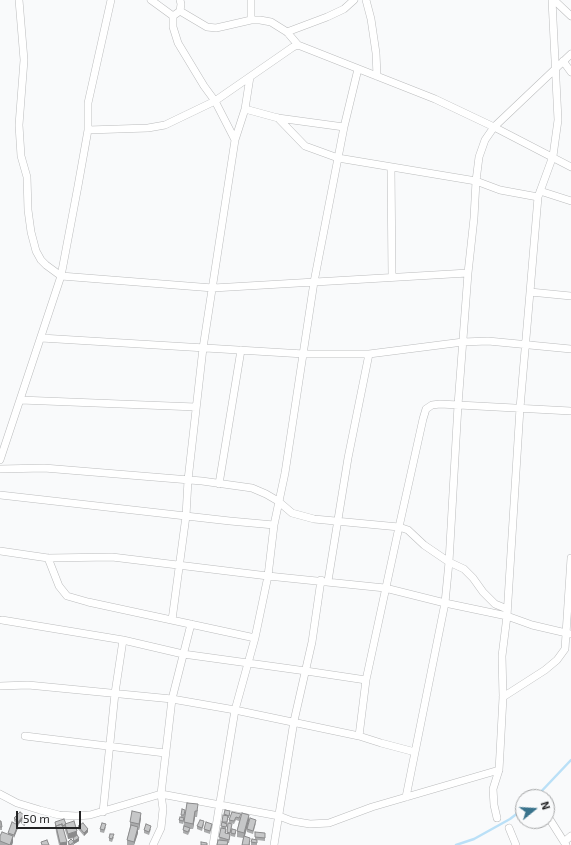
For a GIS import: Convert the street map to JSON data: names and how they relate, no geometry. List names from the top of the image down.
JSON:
{
  "scale_bar": "50 m",
  "north": "right"
}
